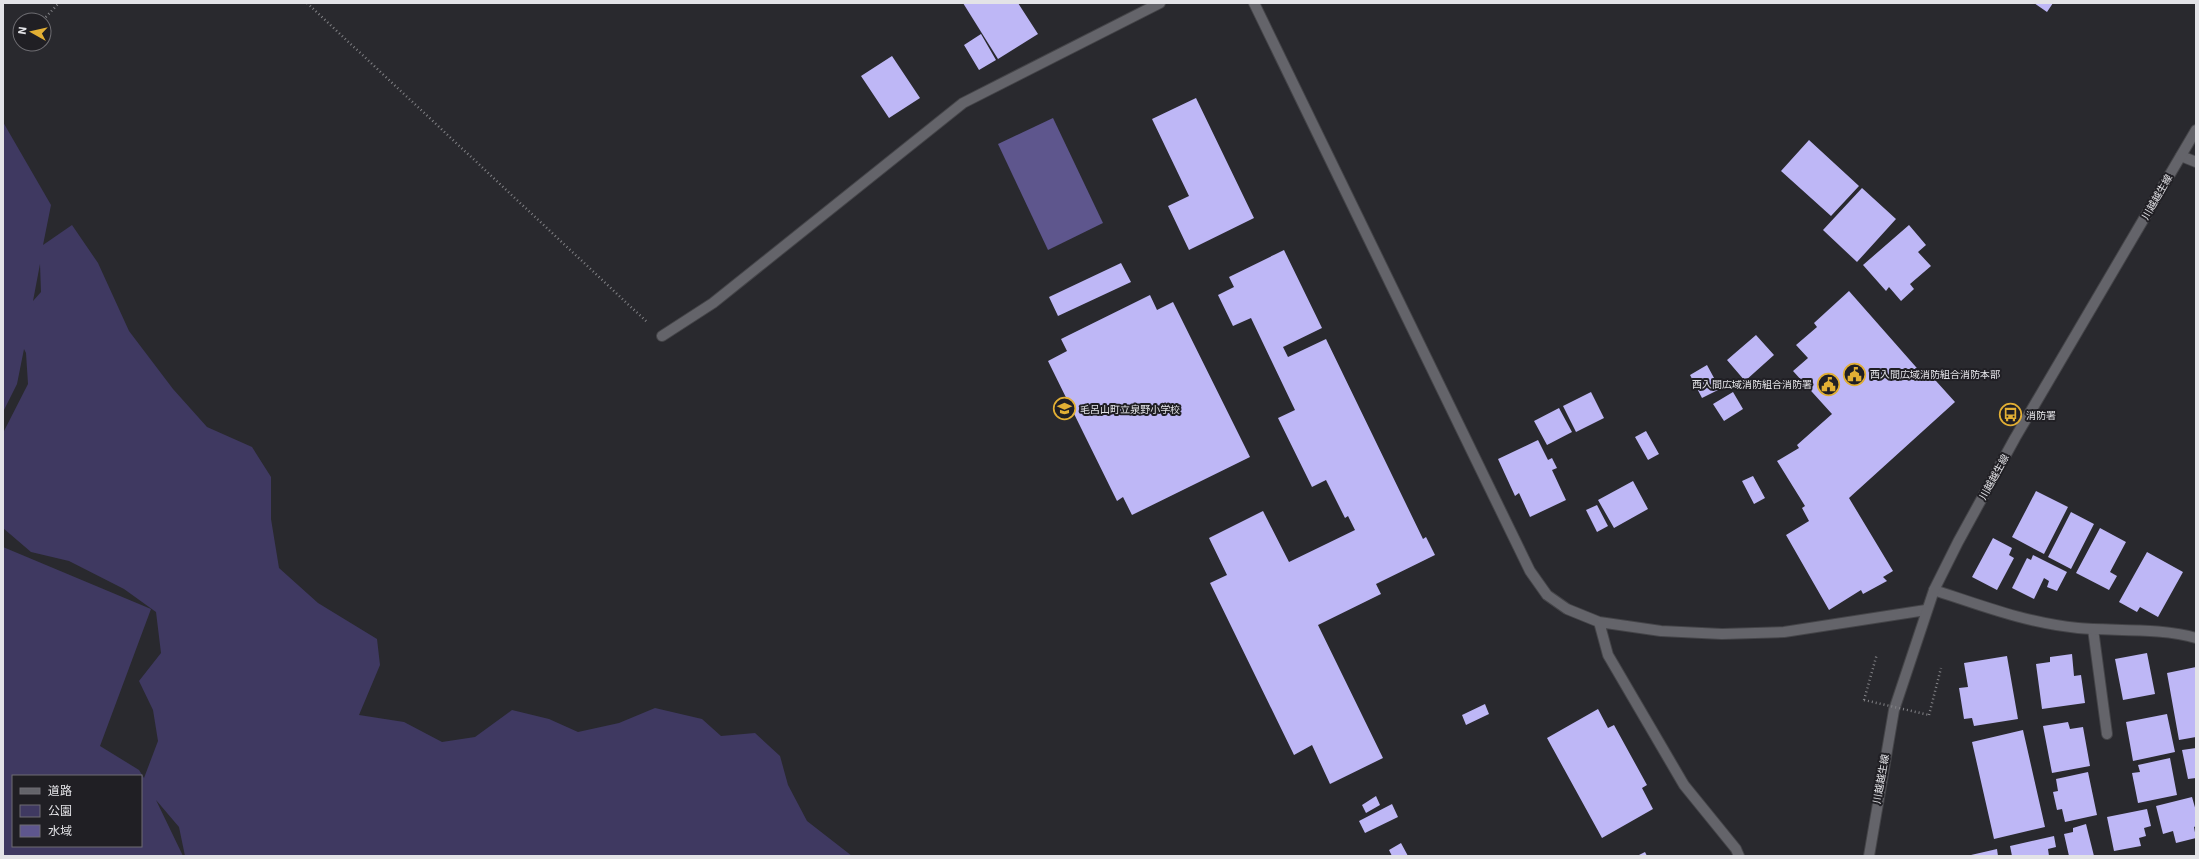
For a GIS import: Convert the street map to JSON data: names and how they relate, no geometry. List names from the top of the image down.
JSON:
{
  "streets": {
    "street": ["川越越生線"]
  },
  "places": {
    "public building": ["西入間広域消防組合消防本部", "西入間広域消防組合消防署"],
    "school or university": ["毛呂山町立泉野小学校"],
    "bus stop": ["消防署"]
  },
  "legend": ["道路", "公園", "水域"],
  "north": "left"
}
